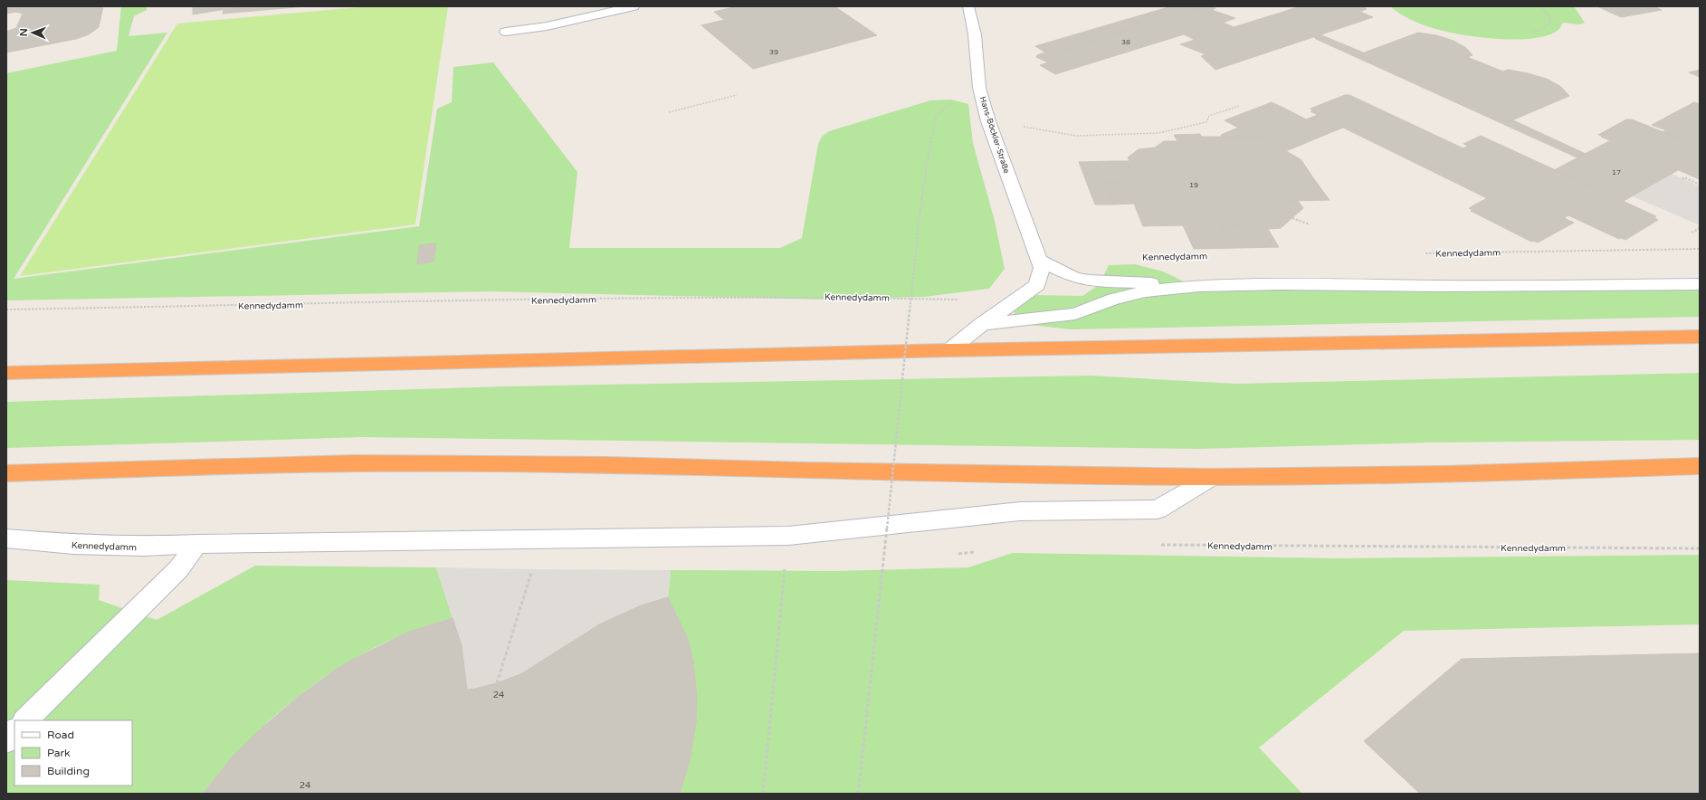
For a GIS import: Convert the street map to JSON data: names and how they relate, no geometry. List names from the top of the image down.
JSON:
{
  "streets": {
    "highway": ["Kennedydamm"],
    "street": ["Hans-Böckler-Straße"]
  },
  "house_numbers": [
    "38",
    "39",
    "17",
    "19",
    "24",
    "24"
  ],
  "legend": ["Road", "Park", "Building"],
  "north": "left"
}
